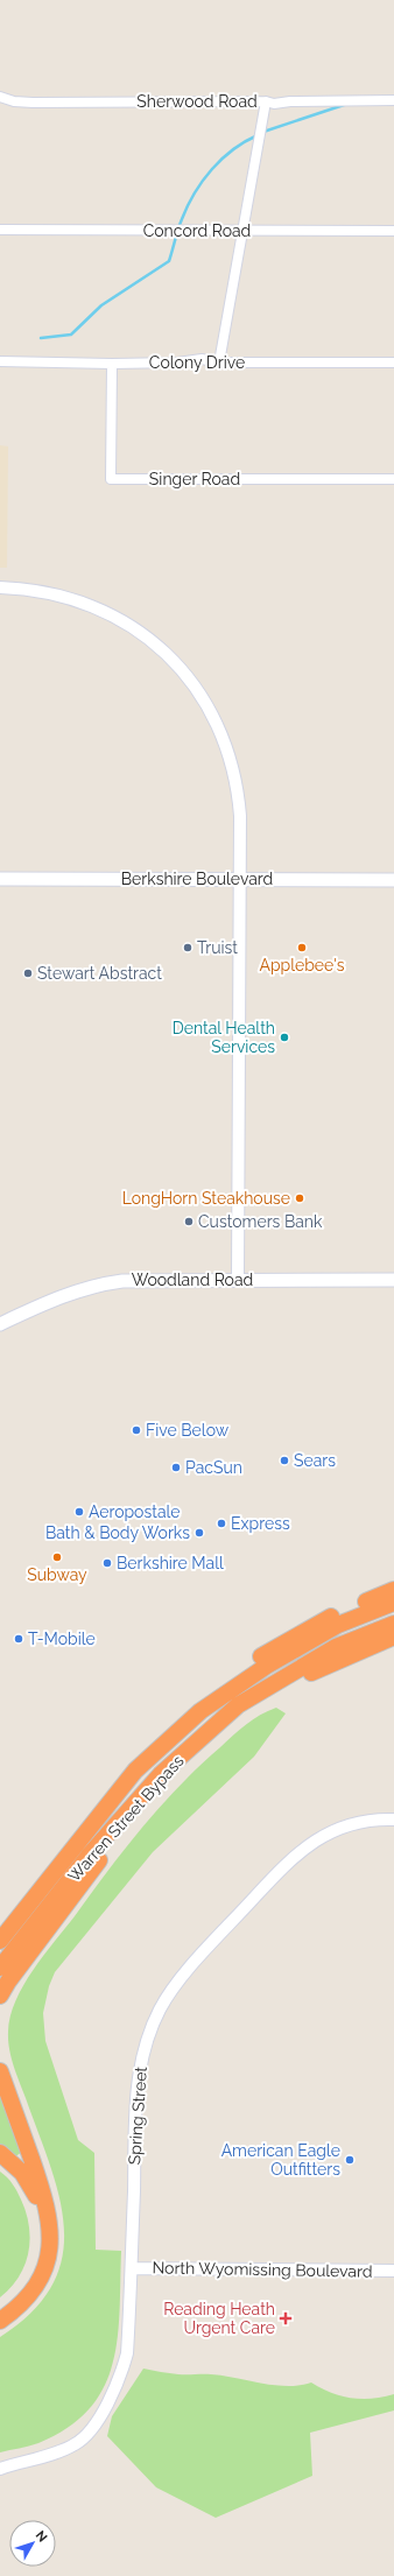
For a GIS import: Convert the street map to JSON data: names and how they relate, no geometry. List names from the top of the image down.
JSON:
{
  "streets": {
    "highway": ["Warren Street Bypass"],
    "main road": ["Berkshire Boulevard", "Woodland Road"],
    "street": [
      "Sherwood Road",
      "Concord Road",
      "Colony Drive",
      "Singer Road",
      "Spring Street",
      "North Wyomissing Boulevard"
    ]
  },
  "crossings": [
    ["Colony Drive", "Singer Road"],
    ["Spring Street", "North Wyomissing Boulevard"]
  ],
  "places": {
    "other": [
      "Truist",
      "Applebee's",
      "Stewart Abstract",
      "Dental Health Services",
      "LongHorn Steakhouse",
      "Customers Bank",
      "Five Below",
      "Sears",
      "PacSun",
      "Aeropostale",
      "Express",
      "Bath & Body Works",
      "Subway",
      "Berkshire Mall",
      "T-Mobile",
      "American Eagle Outfitters"
    ],
    "health": ["Reading Heath Urgent Care"]
  },
  "north": "top right"
}
